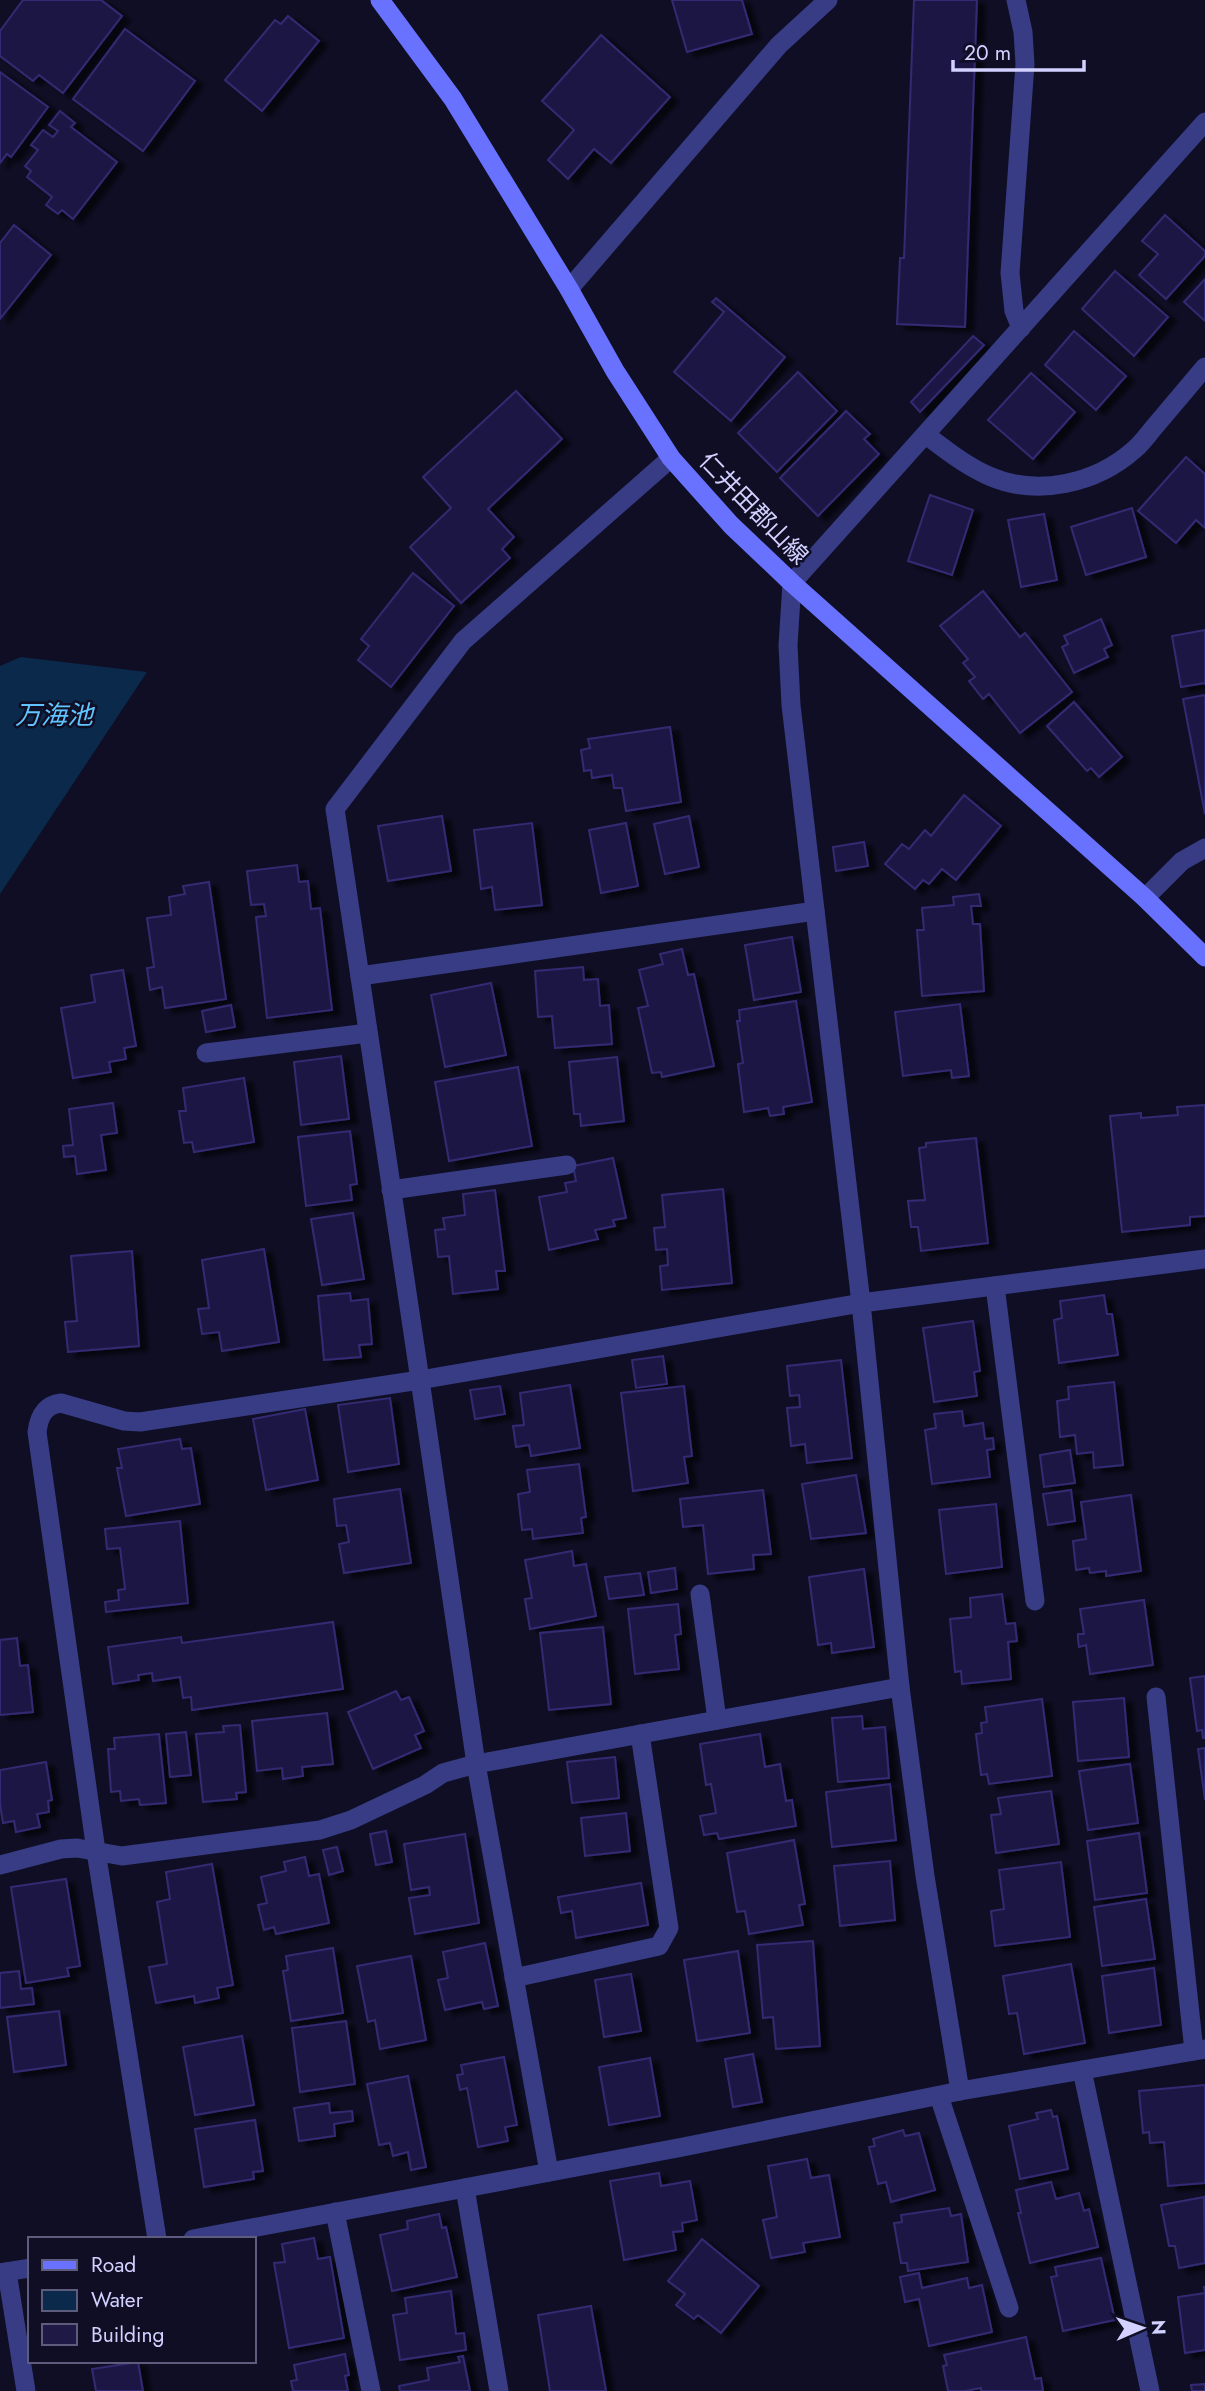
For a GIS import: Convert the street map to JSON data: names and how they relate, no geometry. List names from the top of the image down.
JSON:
{
  "streets": {
    "main road": ["仁井田郡山線"]
  },
  "water": ["万海池"],
  "legend": ["Road", "Water", "Building"],
  "scale_bar": "20 m",
  "north": "right"
}
